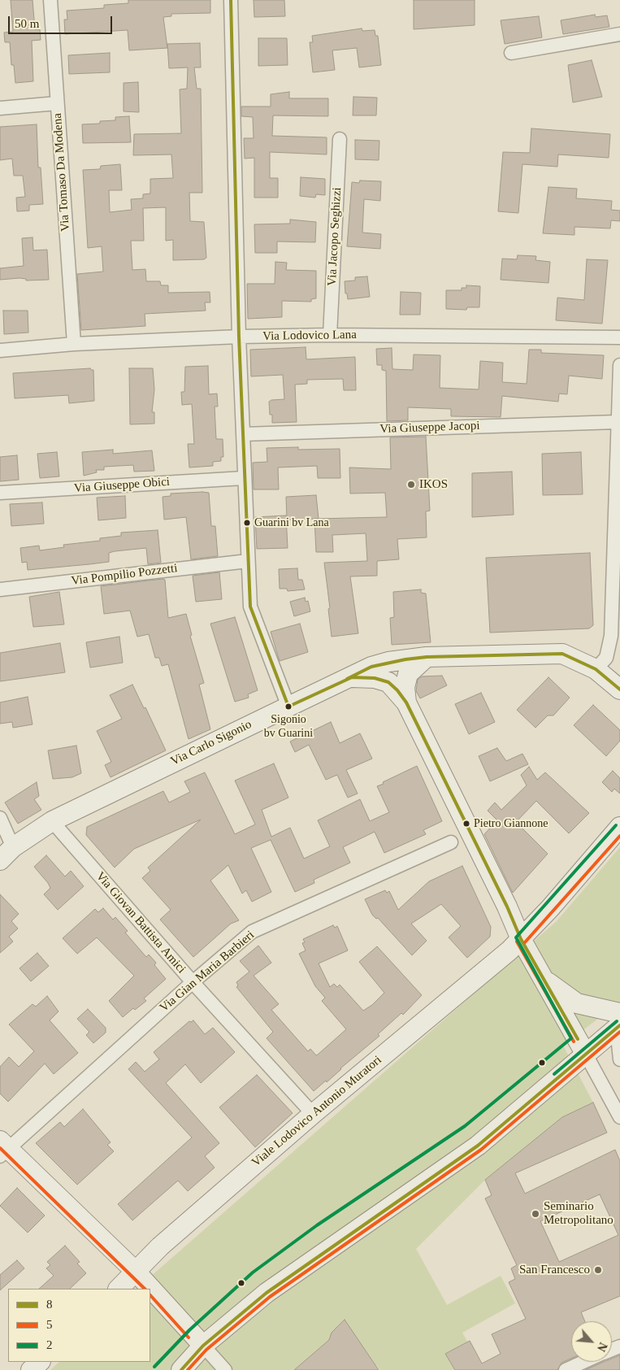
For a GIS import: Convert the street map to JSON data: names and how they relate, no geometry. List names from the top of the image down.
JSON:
{
  "streets": {
    "street": [
      "Via Tomaso Da Modena",
      "Via Jacopo Seghizzi",
      "Via Lodovico Lana",
      "Via Giuseppe Jacopi",
      "Via Giuseppe Obici",
      "Via Pompilio Pozzetti",
      "Via Carlo Sigonio",
      "Via Giovan Battista Amici",
      "Via Gian Maria Barbieri",
      "Viale Lodovico Antonio Muratori"
    ]
  },
  "crossings": [
    ["Via Tomaso Da Modena", "Via Lodovico Lana"],
    ["Via Jacopo Seghizzi", "Via Lodovico Lana"],
    ["Via Carlo Sigonio", "Via Giovan Battista Amici"],
    ["Via Giovan Battista Amici", "Via Gian Maria Barbieri"],
    ["Via Giovan Battista Amici", "Viale Lodovico Antonio Muratori"]
  ],
  "places": [
    "IKOS",
    "Guarini bv Lana",
    "Sigonio bv Guarini",
    "Pietro Giannone",
    "Seminario Metropolitano",
    "San Francesco"
  ],
  "lines": ["transit line 8", "transit line 2", "transit line 5"],
  "legend": ["8", "5", "2"],
  "scale_bar": "50 m",
  "north": "bottom right"
}
